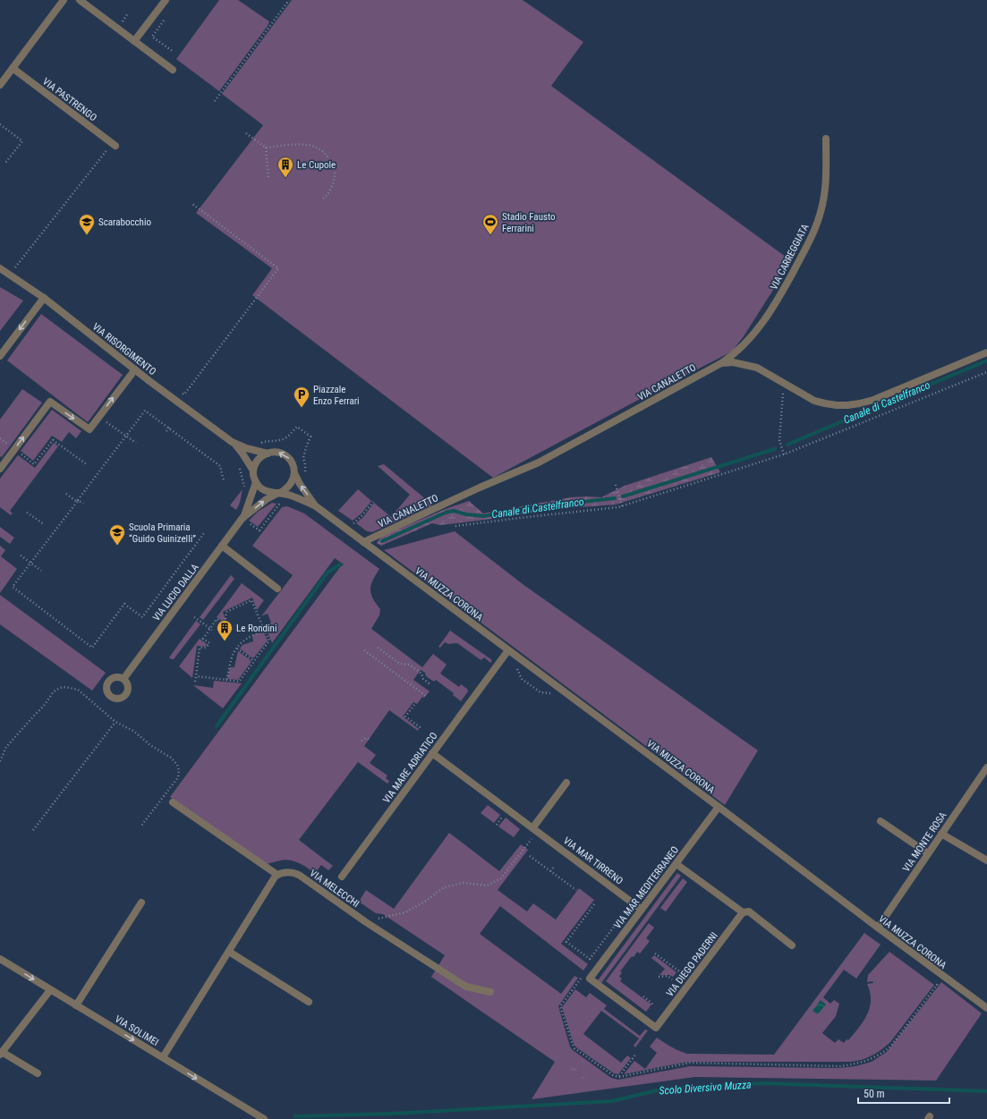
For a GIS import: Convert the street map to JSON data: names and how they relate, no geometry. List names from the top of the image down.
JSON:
{
  "streets": {
    "street": [
      "VIA PASTRENGO",
      "VIA CARREGGIATA",
      "VIA RISORGIMENTO",
      "VIA CANALETTO",
      "VIA LUCIO DALLA",
      "VIA MUZZA CORONA",
      "VIA MARE ADRIATICO",
      "VIA MONTE ROSA",
      "VIA MAR TIRRENO",
      "VIA MAR MEDITERRANEO",
      "VIA MELECCHI",
      "VIA DIEGO PADERNI",
      "VIA SOLIMEI"
    ]
  },
  "crossings": [
    ["VIA CARREGGIATA", "VIA CANALETTO"],
    ["VIA RISORGIMENTO", "VIA CANALETTO"],
    ["VIA RISORGIMENTO", "VIA LUCIO DALLA"],
    ["VIA RISORGIMENTO", "VIA MUZZA CORONA"],
    ["VIA CANALETTO", "VIA MUZZA CORONA"],
    ["VIA MUZZA CORONA", "VIA MARE ADRIATICO"],
    ["VIA MUZZA CORONA", "VIA MONTE ROSA"],
    ["VIA MUZZA CORONA", "VIA MAR MEDITERRANEO"],
    ["VIA MARE ADRIATICO", "VIA MAR TIRRENO"],
    ["VIA MAR TIRRENO", "VIA MAR MEDITERRANEO"],
    ["VIA MAR MEDITERRANEO", "VIA DIEGO PADERNI"]
  ],
  "one_way": ["VIA SOLIMEI"],
  "water": ["Canale di Castelfranco", "Scolo Diversivo Muzza"],
  "places": {
    "building": ["Le Cupole", "Le Rondini"],
    "school or university": ["Scarabocchio", "Scuola Primaria “Guido Guinizelli”"],
    "sports": ["Stadio Fausto Ferrarini"],
    "parking": ["Piazzale Enzo Ferrari"]
  },
  "scale_bar": "50 m"
}
